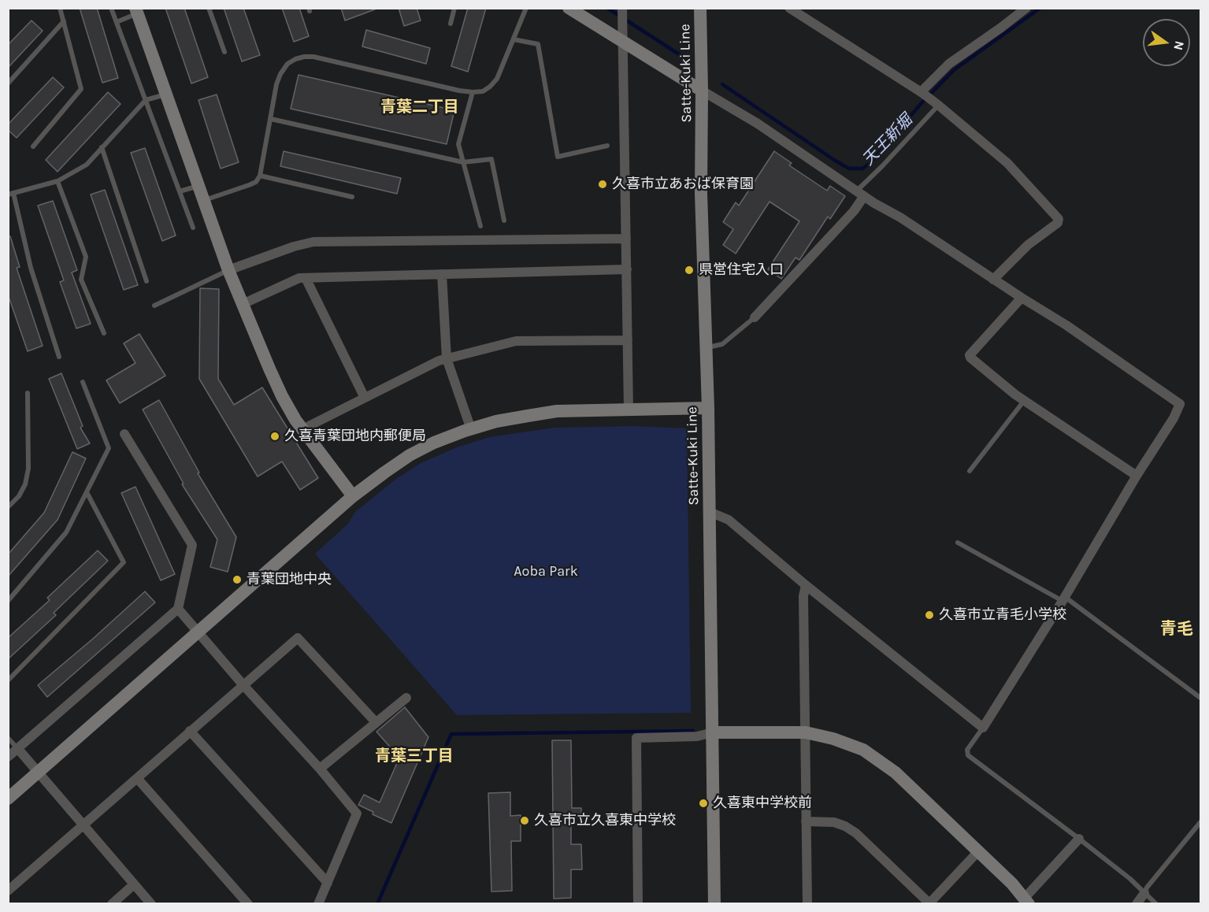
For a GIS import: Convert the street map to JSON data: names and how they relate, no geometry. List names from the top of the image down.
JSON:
{
  "streets": {
    "street": ["Satte-Kuki Line"]
  },
  "districts": ["青葉二丁目", "青毛", "青葉三丁目"],
  "water": ["天王新堀"],
  "parks": ["Aoba Park"],
  "places": [
    "久喜市立あおば保育園",
    "県営住宅入口",
    "久喜青葉団地内郵便局",
    "青葉団地中央",
    "久喜市立青毛小学校",
    "久喜東中学校前",
    "久喜市立久喜東中学校"
  ],
  "north": "right"
}
